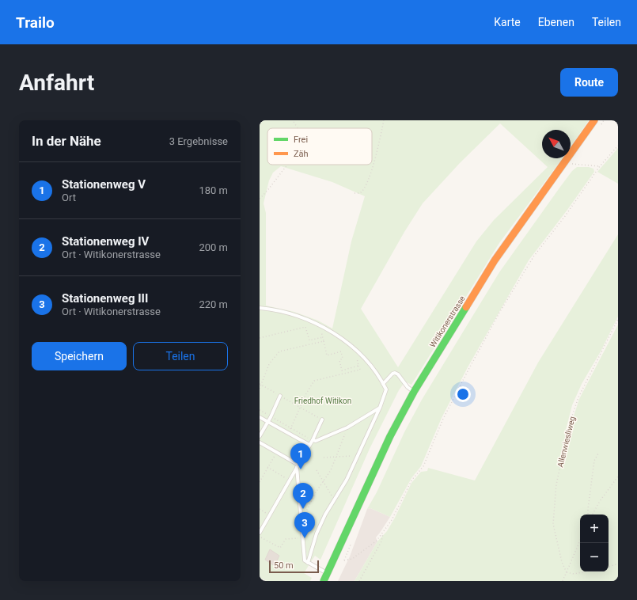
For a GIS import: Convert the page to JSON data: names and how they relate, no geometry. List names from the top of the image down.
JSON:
{
  "streets": {
    "main road": ["Witikonerstrasse"],
    "path": ["Allenwiesliweg"]
  },
  "parks": ["Friedhof Witikon"],
  "legend": ["Frei", "Zäh"],
  "scale_bar": "50 m",
  "north": "top left",
  "page": {
    "header": "Trailo",
    "nav": ["Karte", "Ebenen", "Teilen"],
    "buttons": [
      "Route",
      ["Speichern", "Teilen"]
    ],
    "title": "Anfahrt",
    "heading": ["In der Nähe", "3 Ergebnisse"],
    "list": [
      {
        "mark": "1",
        "name": "Stationenweg V",
        "note": "Ort",
        "value": "180 m"
      },
      {
        "mark": "2",
        "name": "Stationenweg IV",
        "note": "Ort · Witikonerstrasse",
        "value": "200 m"
      },
      {
        "mark": "3",
        "name": "Stationenweg III",
        "note": "Ort · Witikonerstrasse",
        "value": "220 m"
      }
    ],
    "pins": ["1", "2", "3"],
    "map_buttons": ["+", "−"],
    "scale": "50 m"
  }
}
